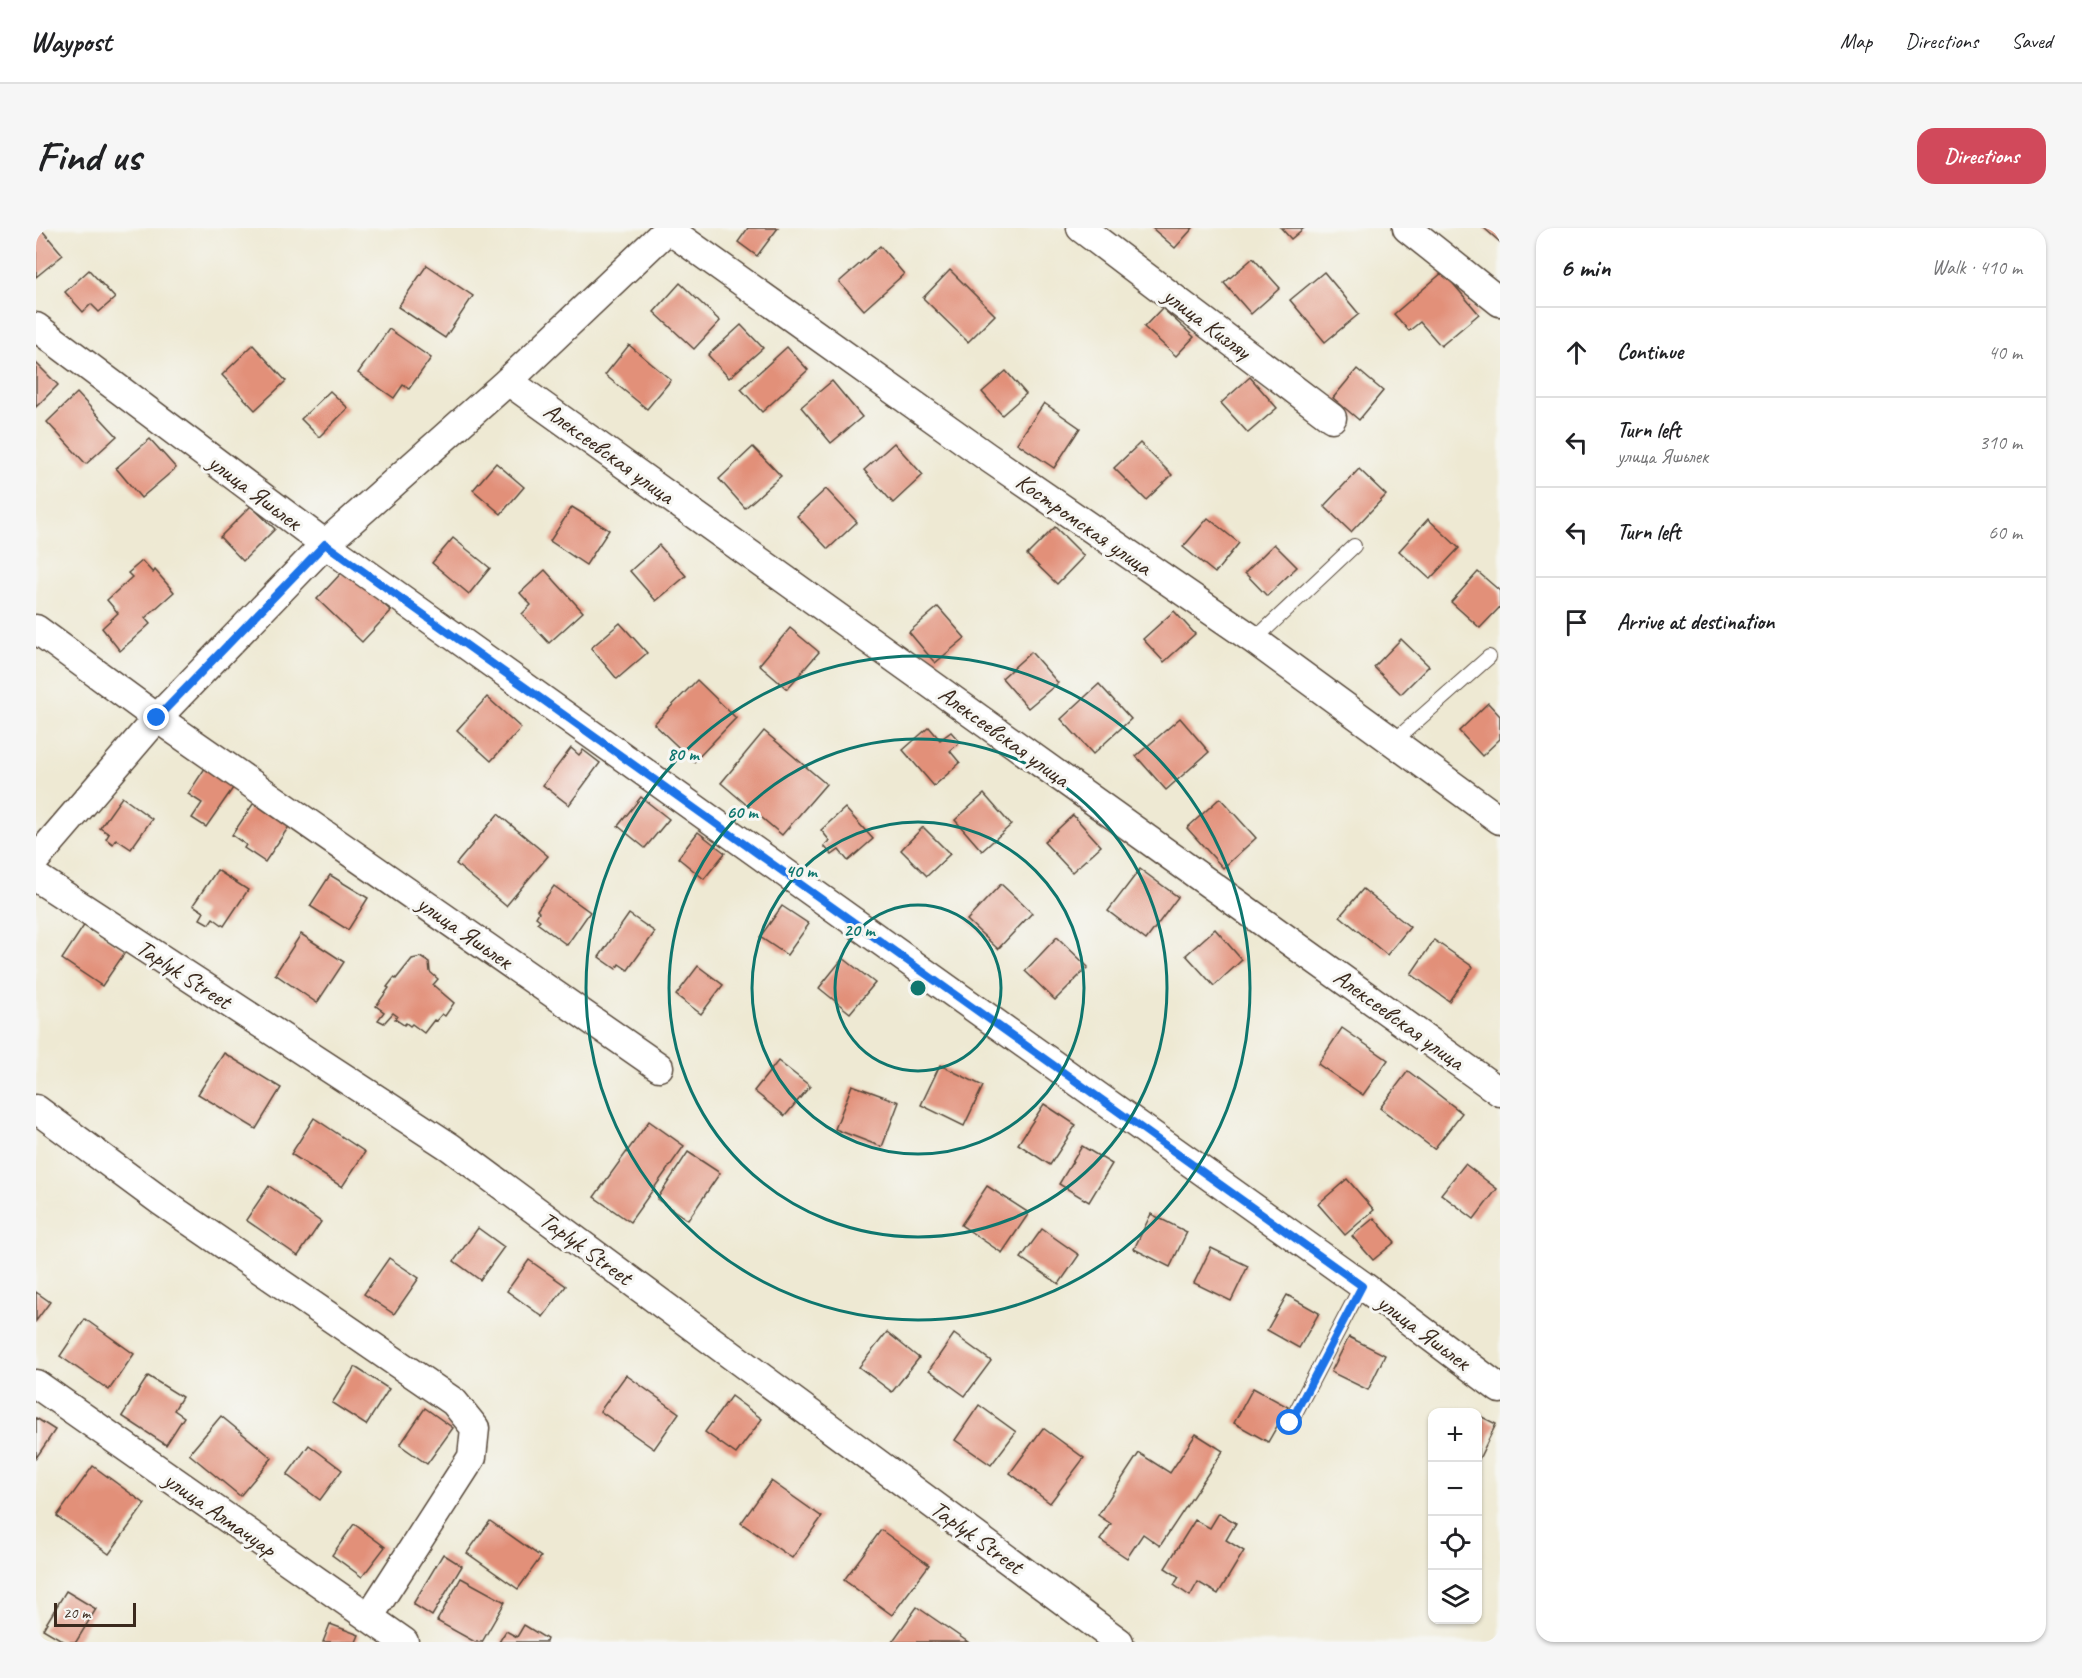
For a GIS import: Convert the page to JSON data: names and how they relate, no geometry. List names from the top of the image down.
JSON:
{
  "streets": {
    "street": [
      "улица Кизляу",
      "Алексеевская улица",
      "улица Яшьлек",
      "Костромская улица",
      "Taplyk Street",
      "улица Алмачуар"
    ]
  },
  "scale_bar": "20 m",
  "page": {
    "header": "Waypost",
    "nav": ["Map", "Directions", "Saved"],
    "buttons": "Directions",
    "title": "Find us",
    "heading": ["6 min", "Walk · 410 m"],
    "list": [
      ["Continue", "40 m"],
      ["Turn left", "улица Яшьлек", "310 m"],
      ["Turn left", "60 m"],
      "Arrive at destination"
    ],
    "map_buttons": ["+", "−"],
    "scale": "20 m"
  },
  "rings": [
    "80 m",
    "60 m",
    "40 m",
    "20 m"
  ]
}
